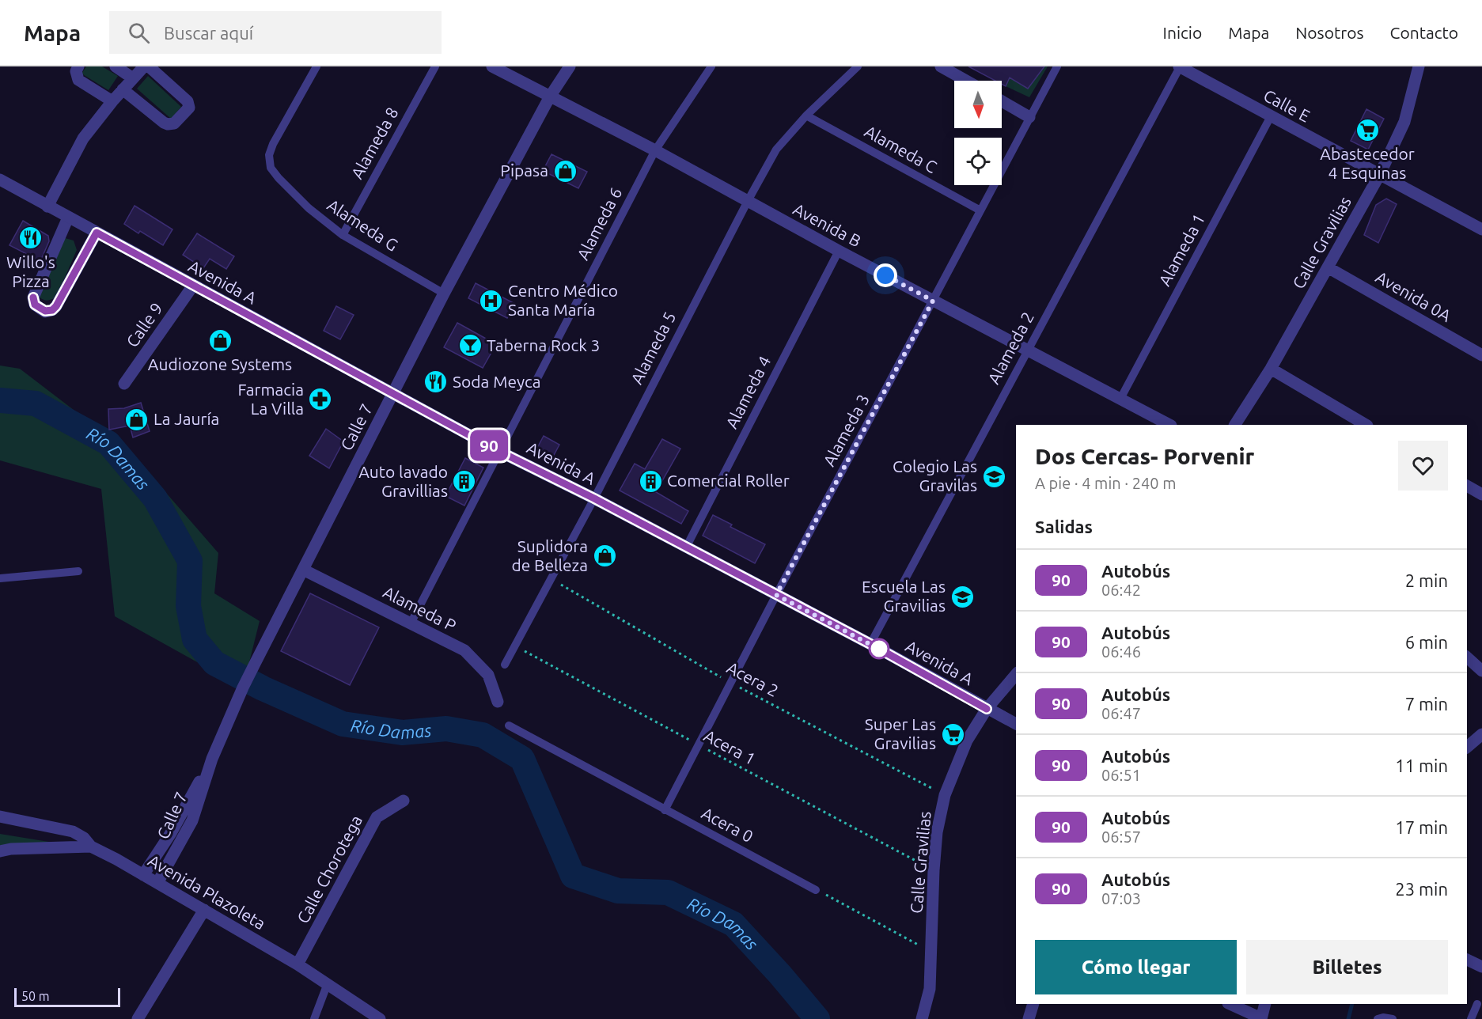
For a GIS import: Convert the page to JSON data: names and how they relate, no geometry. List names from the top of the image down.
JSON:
{
  "streets": {
    "street": [
      "Calle E",
      "Avenida B",
      "Calle Gravilias",
      "Avenida A",
      "Avenida 0A",
      "Calle 9",
      "Calle 7",
      "Alameda P",
      "Calle Chorotega",
      "Avenida Plazoleta"
    ],
    "lane": [
      "Alameda 8",
      "Alameda C",
      "Alameda 6",
      "Alameda G",
      "Alameda 1",
      "Alameda 5",
      "Alameda 2",
      "Alameda 4",
      "Alameda 3",
      "Acera 0"
    ],
    "path": ["Acera 2", "Acera 1"]
  },
  "crossings": [
    ["Calle E", "Calle Gravilias"],
    ["Calle E", "Alameda 1"],
    ["Calle E", "Alameda 2"],
    ["Alameda 8", "Alameda G"],
    ["Alameda C", "Alameda 5"],
    ["Alameda C", "Alameda 3"],
    ["Alameda 6", "Avenida B"],
    ["Alameda 6", "Avenida A"],
    ["Alameda G", "Calle 7"],
    ["Avenida B", "Alameda 1"],
    ["Avenida B", "Alameda 5"],
    ["Avenida B", "Alameda 2"],
    ["Avenida B", "Alameda 4"],
    ["Avenida B", "Calle 7"],
    ["Avenida B", "Alameda 3"],
    ["Calle Gravilias", "Avenida A"],
    ["Calle Gravilias", "Avenida 0A"],
    ["Calle Gravilias", "Acera 2"],
    ["Calle Gravilias", "Acera 1"],
    ["Avenida A", "Calle 9"],
    ["Avenida A", "Alameda 5"],
    ["Avenida A", "Alameda 2"],
    ["Avenida A", "Alameda 4"],
    ["Avenida A", "Calle 7"],
    ["Avenida A", "Alameda 3"],
    ["Alameda 5", "Acera 2"],
    ["Alameda 5", "Acera 1"],
    ["Calle 7", "Alameda P"],
    ["Calle 7", "Avenida Plazoleta"],
    ["Alameda 3", "Acera 2"],
    ["Alameda 3", "Acera 1"],
    ["Alameda 3", "Acera 0"],
    ["Calle Chorotega", "Avenida Plazoleta"]
  ],
  "water": ["Río Damas"],
  "places": {
    "supermarket": ["Abastecedor 4 Esquinas", "Super Las Gravilias"],
    "shop": [
      "Pipasa",
      "Audiozone Systems",
      "La Jauría",
      "Suplidora de Belleza"
    ],
    "restaurant": ["Willo's Pizza", "Soda Meyca"],
    "hospital": ["Centro Médico Santa María"],
    "bar": ["Taberna Rock 3"],
    "pharmacy": ["Farmacia La Villa"],
    "school or university": ["Colegio Las Gravilas", "Escuela Las Gravilias"],
    "building": ["Comercial Roller", "Auto lavado Gravillias"]
  },
  "lines": ["bus line 90"],
  "scale_bar": "50 m",
  "north": "bottom",
  "page": {
    "header": "Mapa",
    "search": "Buscar aquí",
    "nav": [
      "Inicio",
      "Mapa",
      "Nosotros",
      "Contacto"
    ],
    "on_map": "90",
    "heading": [
      ["Dos Cercas- Porvenir", "A pie · 4 min · 240 m"],
      "Salidas"
    ],
    "list": [
      {
        "mark": "90",
        "name": "Autobús",
        "note": "06:42",
        "value": "2 min"
      },
      {
        "mark": "90",
        "name": "Autobús",
        "note": "06:46",
        "value": "6 min"
      },
      {
        "mark": "90",
        "name": "Autobús",
        "note": "06:47",
        "value": "7 min"
      },
      {
        "mark": "90",
        "name": "Autobús",
        "note": "06:51",
        "value": "11 min"
      },
      {
        "mark": "90",
        "name": "Autobús",
        "note": "06:57",
        "value": "17 min"
      },
      {
        "mark": "90",
        "name": "Autobús",
        "note": "07:03",
        "value": "23 min"
      }
    ],
    "buttons": ["Cómo llegar", "Billetes"],
    "scale": "50 m"
  }
}
